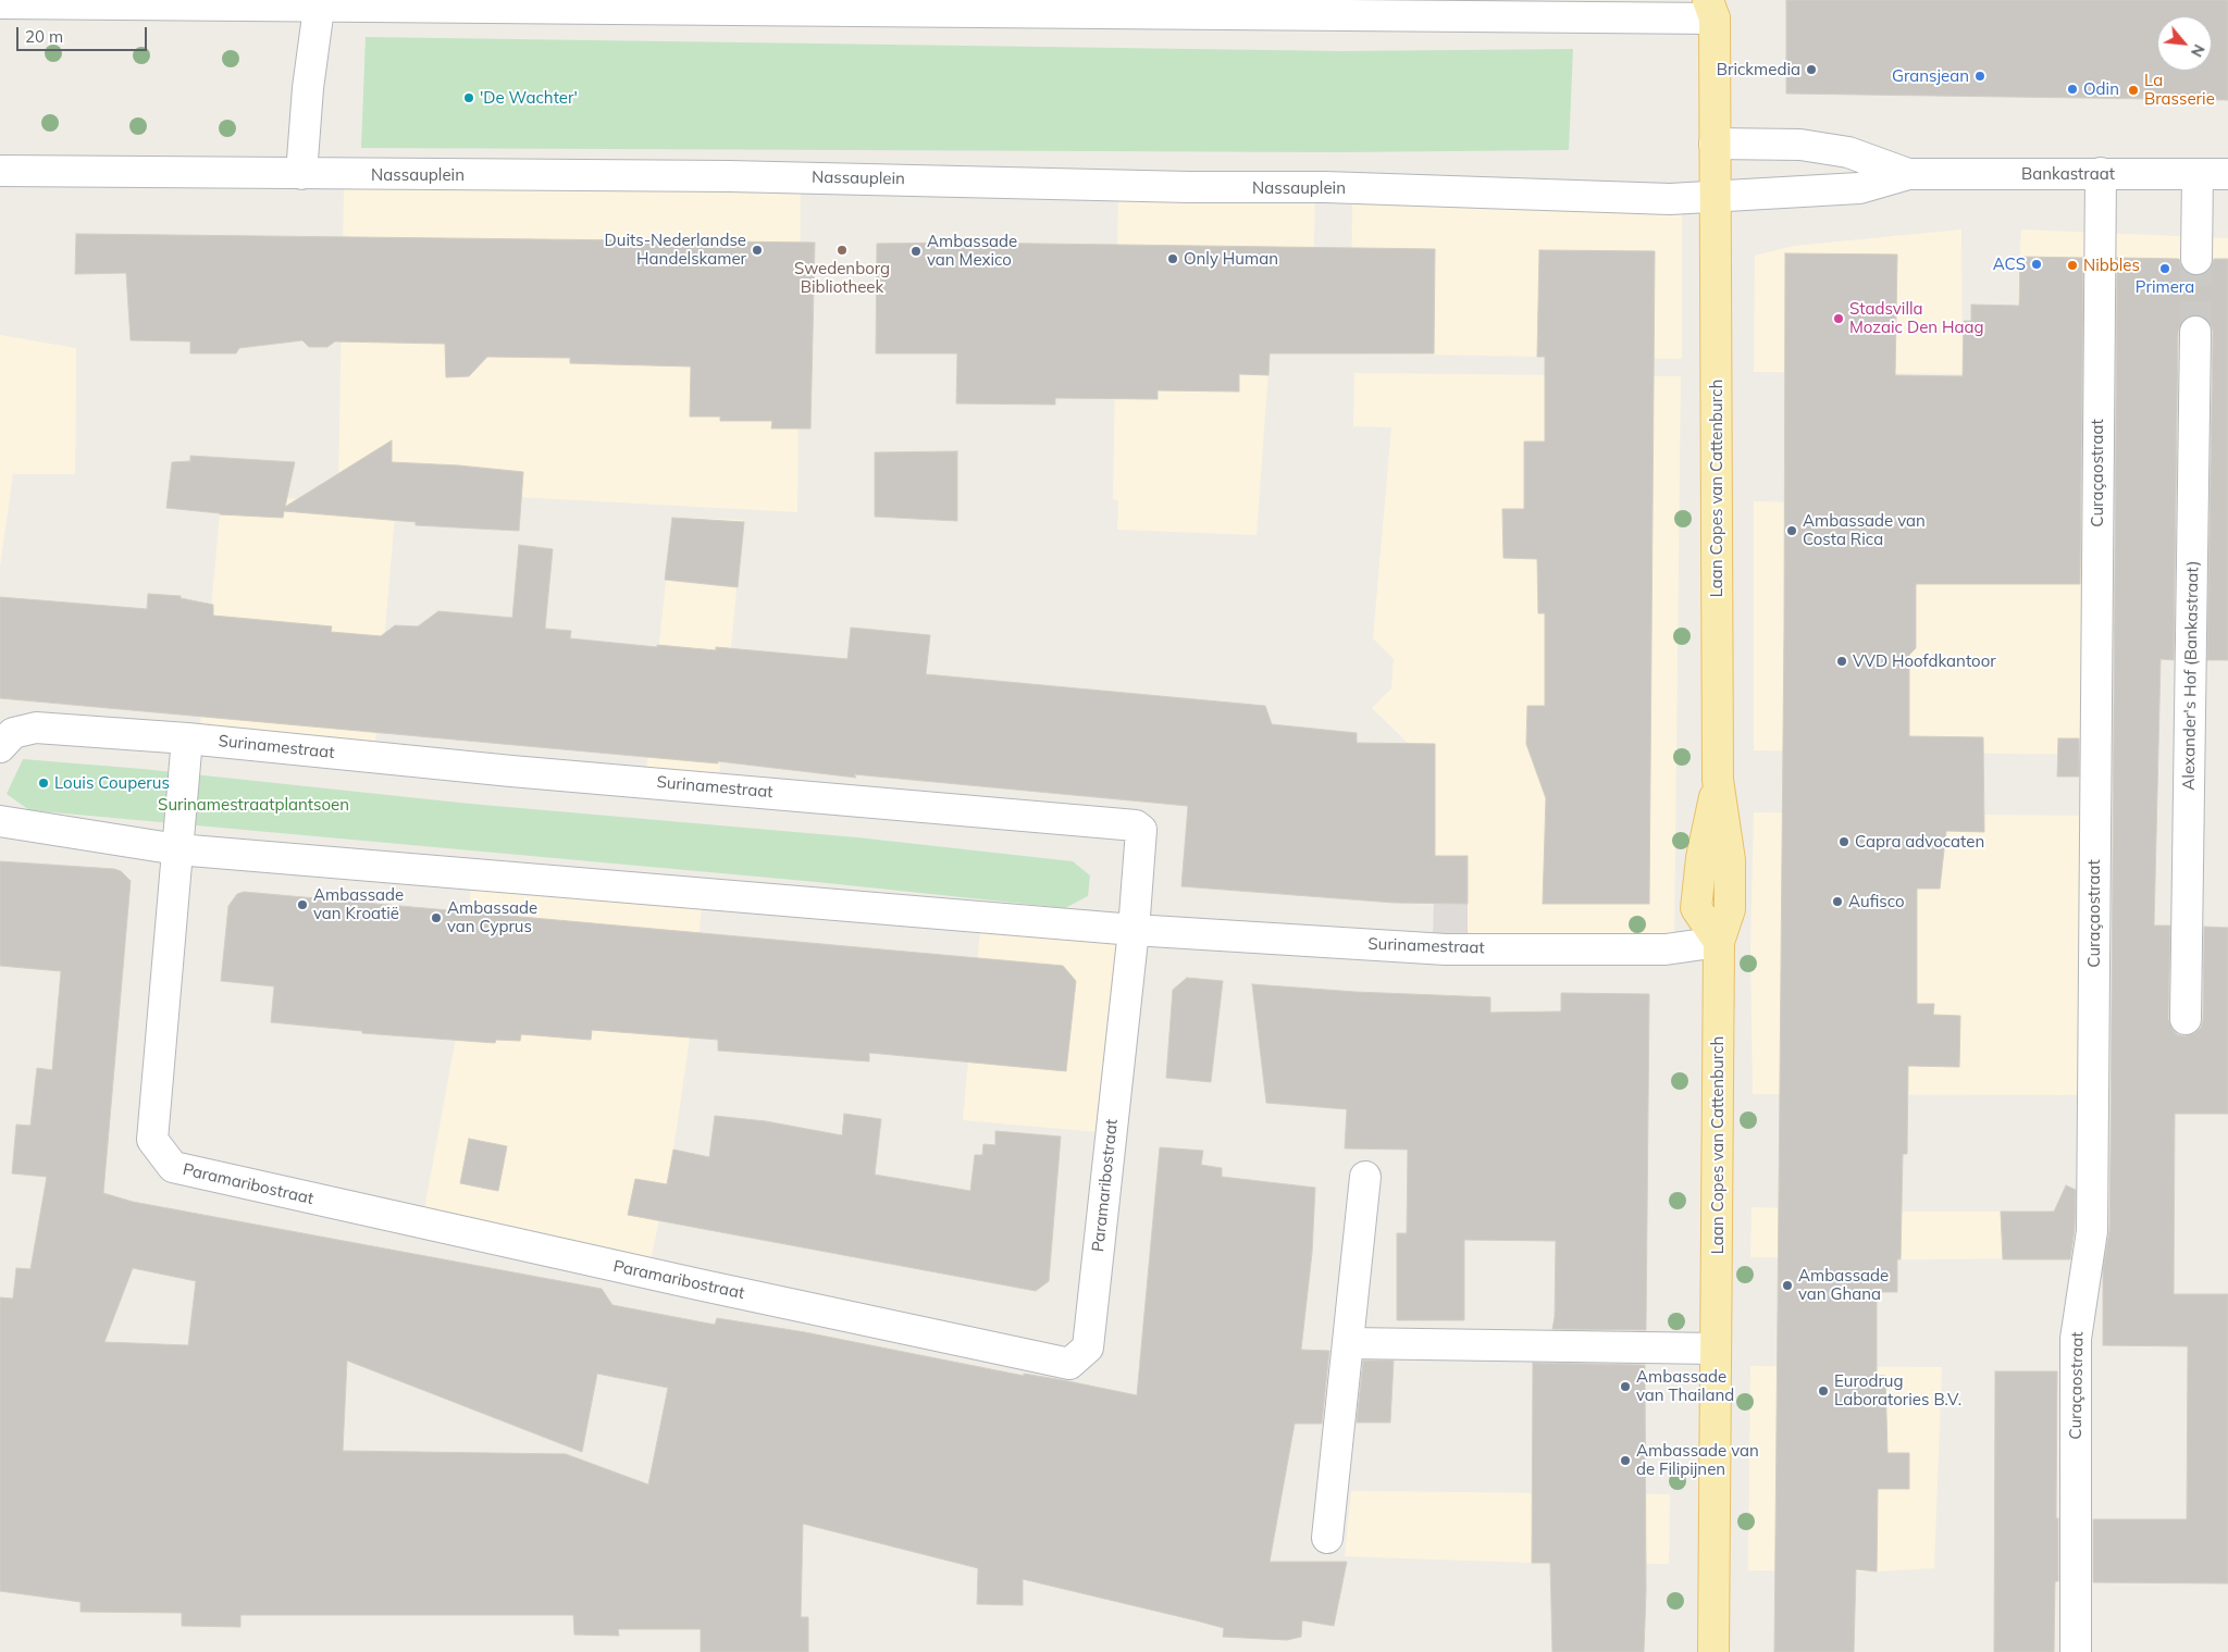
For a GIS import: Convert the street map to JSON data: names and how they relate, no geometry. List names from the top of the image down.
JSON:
{
  "streets": {
    "main road": ["Laan Copes van Cattenburch"],
    "street": [
      "Bankastraat",
      "Nassauplein",
      "Curaçaostraat",
      "Alexander's Hof (Bankastraat)",
      "Surinamestraat",
      "Paramaribostraat"
    ]
  },
  "crossings": [
    ["Bankastraat", "Nassauplein"],
    ["Bankastraat", "Curaçaostraat"],
    ["Bankastraat", "Laan Copes van Cattenburch"],
    ["Nassauplein", "Laan Copes van Cattenburch"],
    ["Laan Copes van Cattenburch", "Surinamestraat"],
    ["Surinamestraat", "Paramaribostraat"]
  ],
  "parks": ["Surinamestraatplantsoen"],
  "places": [
    "Brickmedia",
    "Gransjean",
    "Odin",
    "La Brasserie",
    "'De Wachter'",
    "Duits-Nederlandse Handelskamer",
    "Swedenborg Bibliotheek",
    "Ambassade van Mexico",
    "Only Human",
    "ACS",
    "Nibbles",
    "Primera",
    "Stadsvilla Mozaic Den Haag",
    "Ambassade van Costa Rica",
    "VVD Hoofdkantoor",
    "Louis Couperus",
    "Capra advocaten",
    "Aufisco",
    "Ambassade van Kroatië",
    "Ambassade van Cyprus",
    "Ambassade van Ghana",
    "Ambassade van Thailand",
    "Eurodrug Laboratories B.V.",
    "Ambassade van de Filipijnen"
  ],
  "scale_bar": "20 m",
  "north": "bottom right"
}
